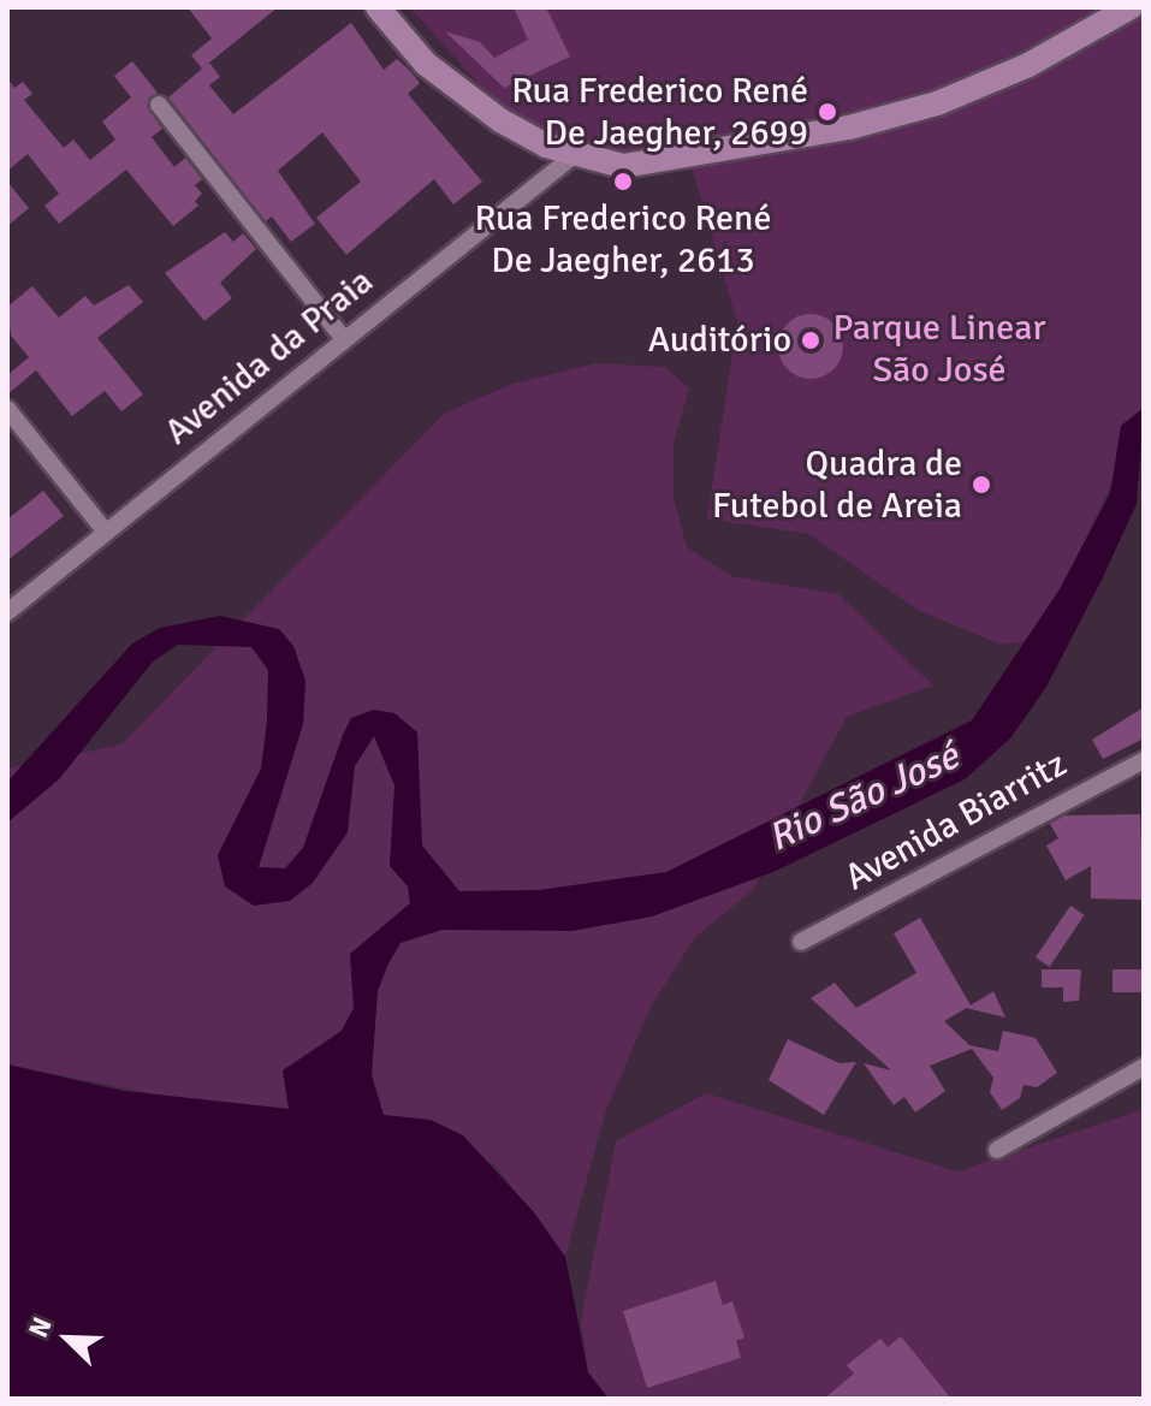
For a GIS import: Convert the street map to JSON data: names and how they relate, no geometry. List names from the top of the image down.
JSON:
{
  "streets": {
    "street": ["Avenida da Praia", "Avenida Biarritz"]
  },
  "water": ["Rio São José"],
  "parks": ["Parque Linear São José"],
  "places": [
    "Rua Frederico René De Jaegher, 2699",
    "Rua Frederico René De Jaegher, 2613",
    "Auditório",
    "Quadra de Futebol de Areia"
  ],
  "north": "top left"
}
